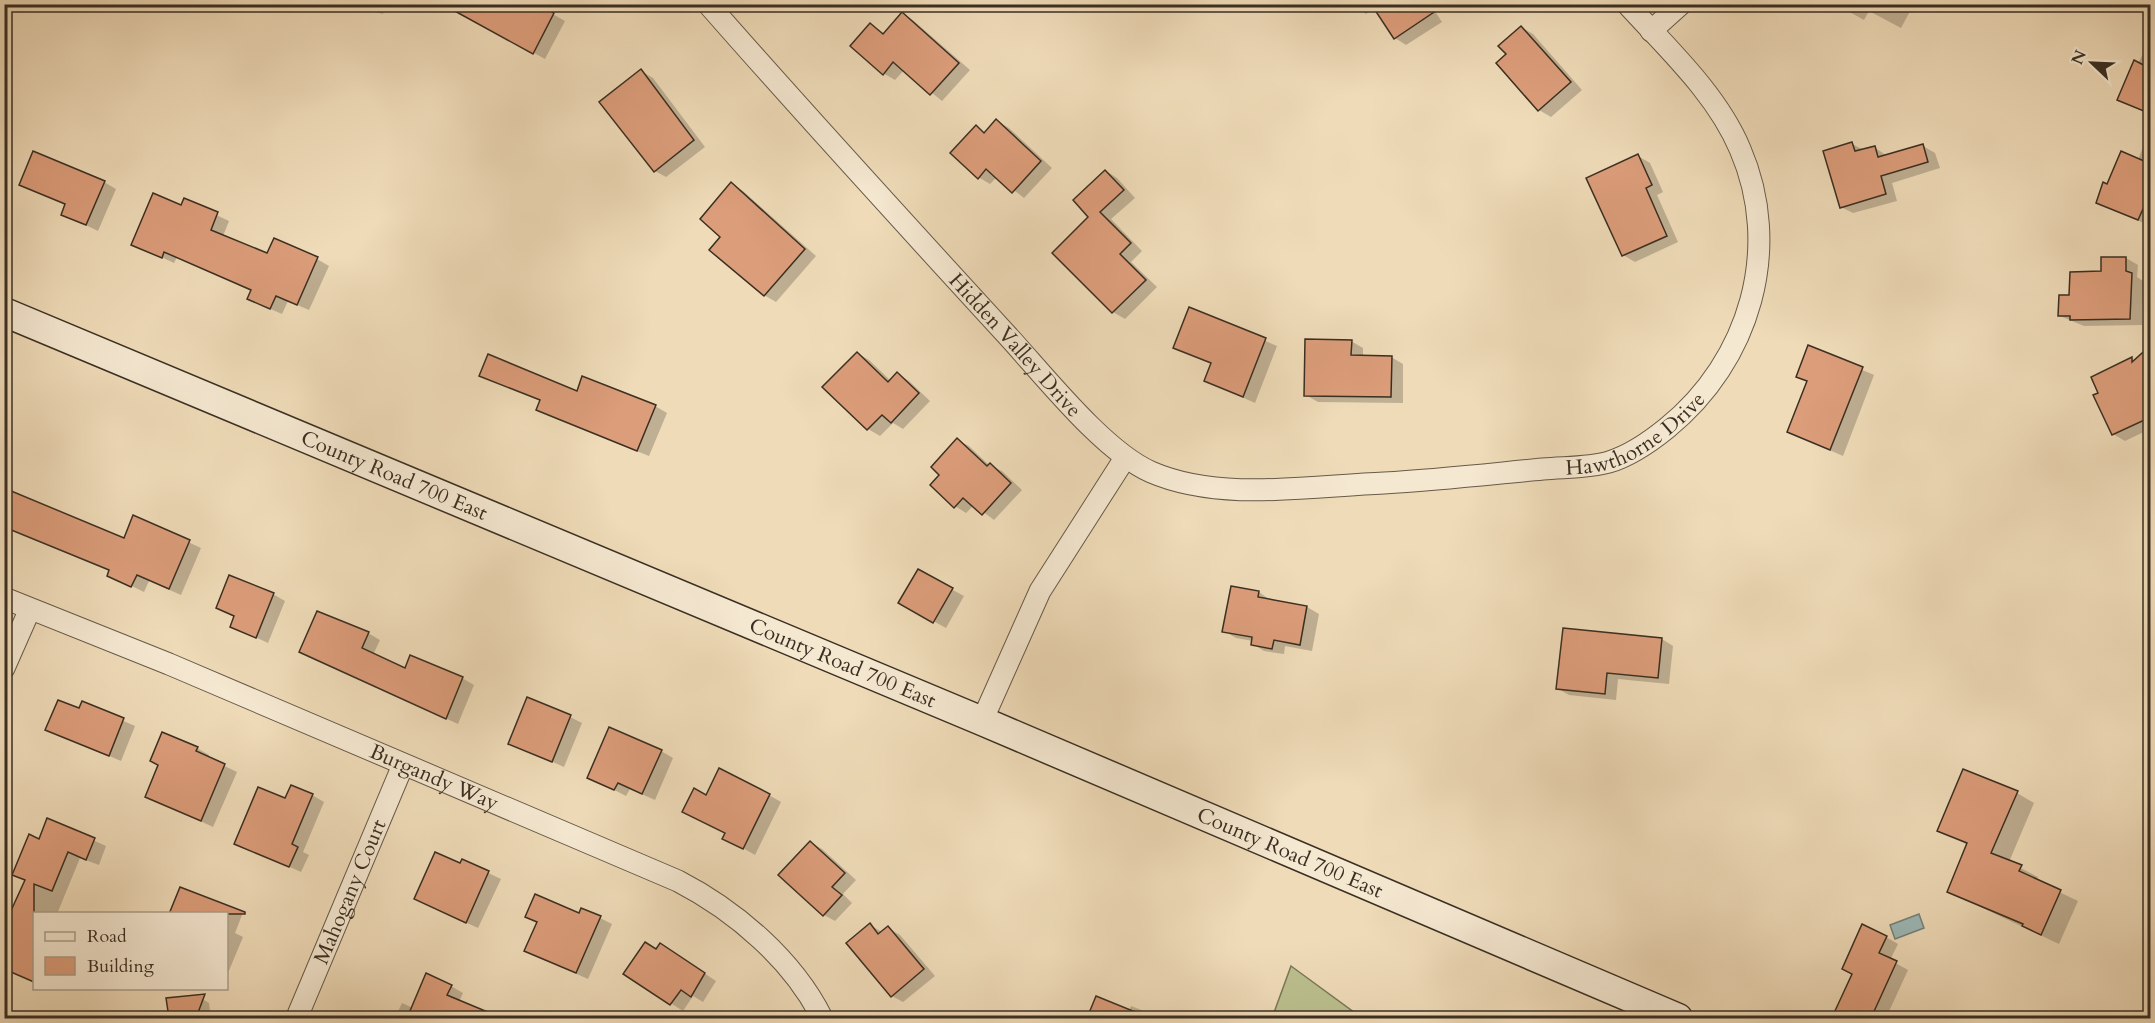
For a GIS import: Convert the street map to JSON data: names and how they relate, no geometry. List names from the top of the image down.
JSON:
{
  "streets": {
    "main road": ["County Road 700 East"],
    "street": [
      "Hidden Valley Drive",
      "Hawthorne Drive",
      "Burgandy Way",
      "Mahogany Court"
    ]
  },
  "crossings": [
    ["Hidden Valley Drive", "Hawthorne Drive"],
    ["Burgandy Way", "Mahogany Court"]
  ],
  "legend": ["Road", "Building"],
  "north": "top left"
}
